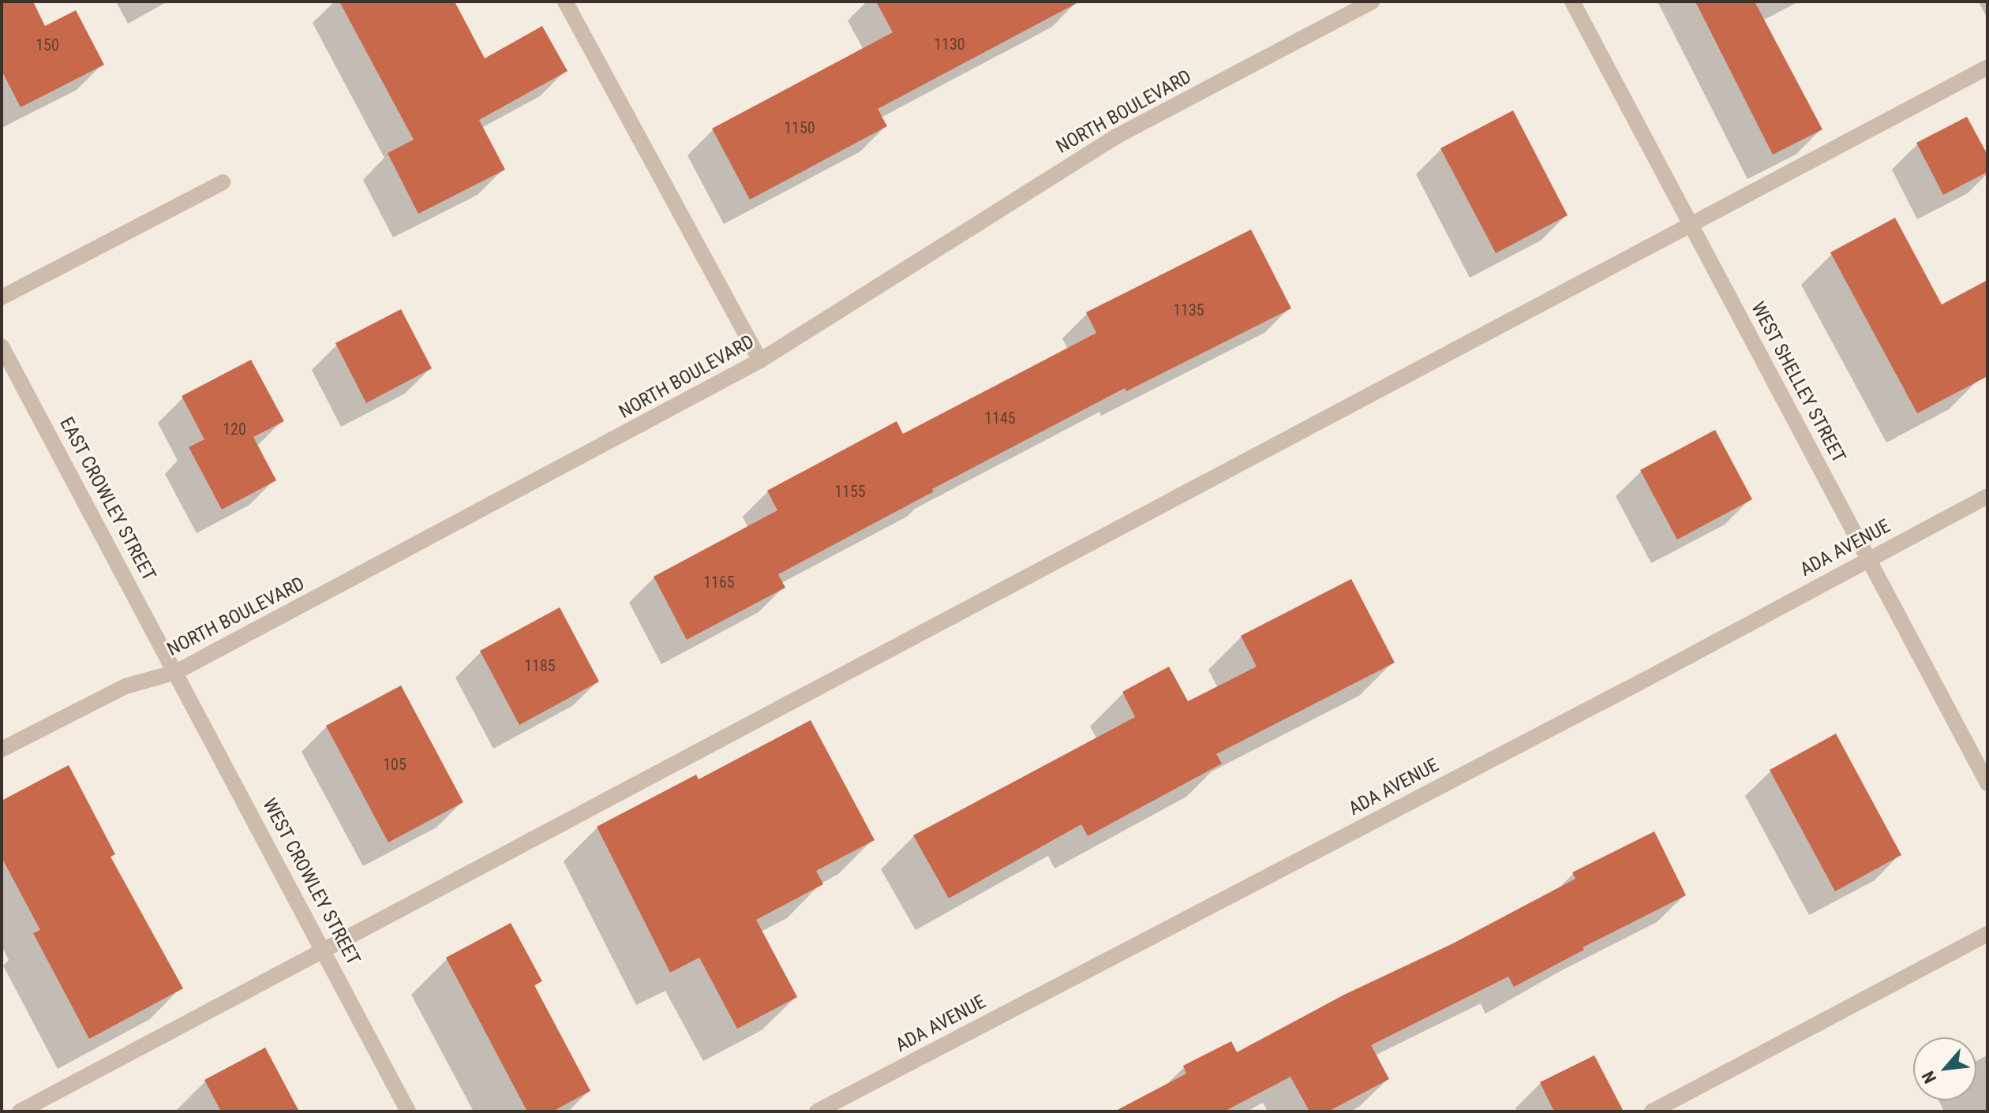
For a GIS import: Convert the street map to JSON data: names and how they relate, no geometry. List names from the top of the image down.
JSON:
{
  "streets": {
    "street": [
      "NORTH BOULEVARD",
      "WEST SHELLEY STREET",
      "EAST CROWLEY STREET",
      "ADA AVENUE",
      "WEST CROWLEY STREET"
    ]
  },
  "crossings": [
    ["NORTH BOULEVARD", "EAST CROWLEY STREET"],
    ["NORTH BOULEVARD", "WEST CROWLEY STREET"],
    ["WEST SHELLEY STREET", "ADA AVENUE"],
    ["EAST CROWLEY STREET", "WEST CROWLEY STREET"]
  ],
  "house_numbers": [
    "1130",
    "150",
    "1150",
    "1135",
    "1145",
    "120",
    "1155",
    "1165",
    "1185",
    "105"
  ],
  "north": "bottom left"
}
